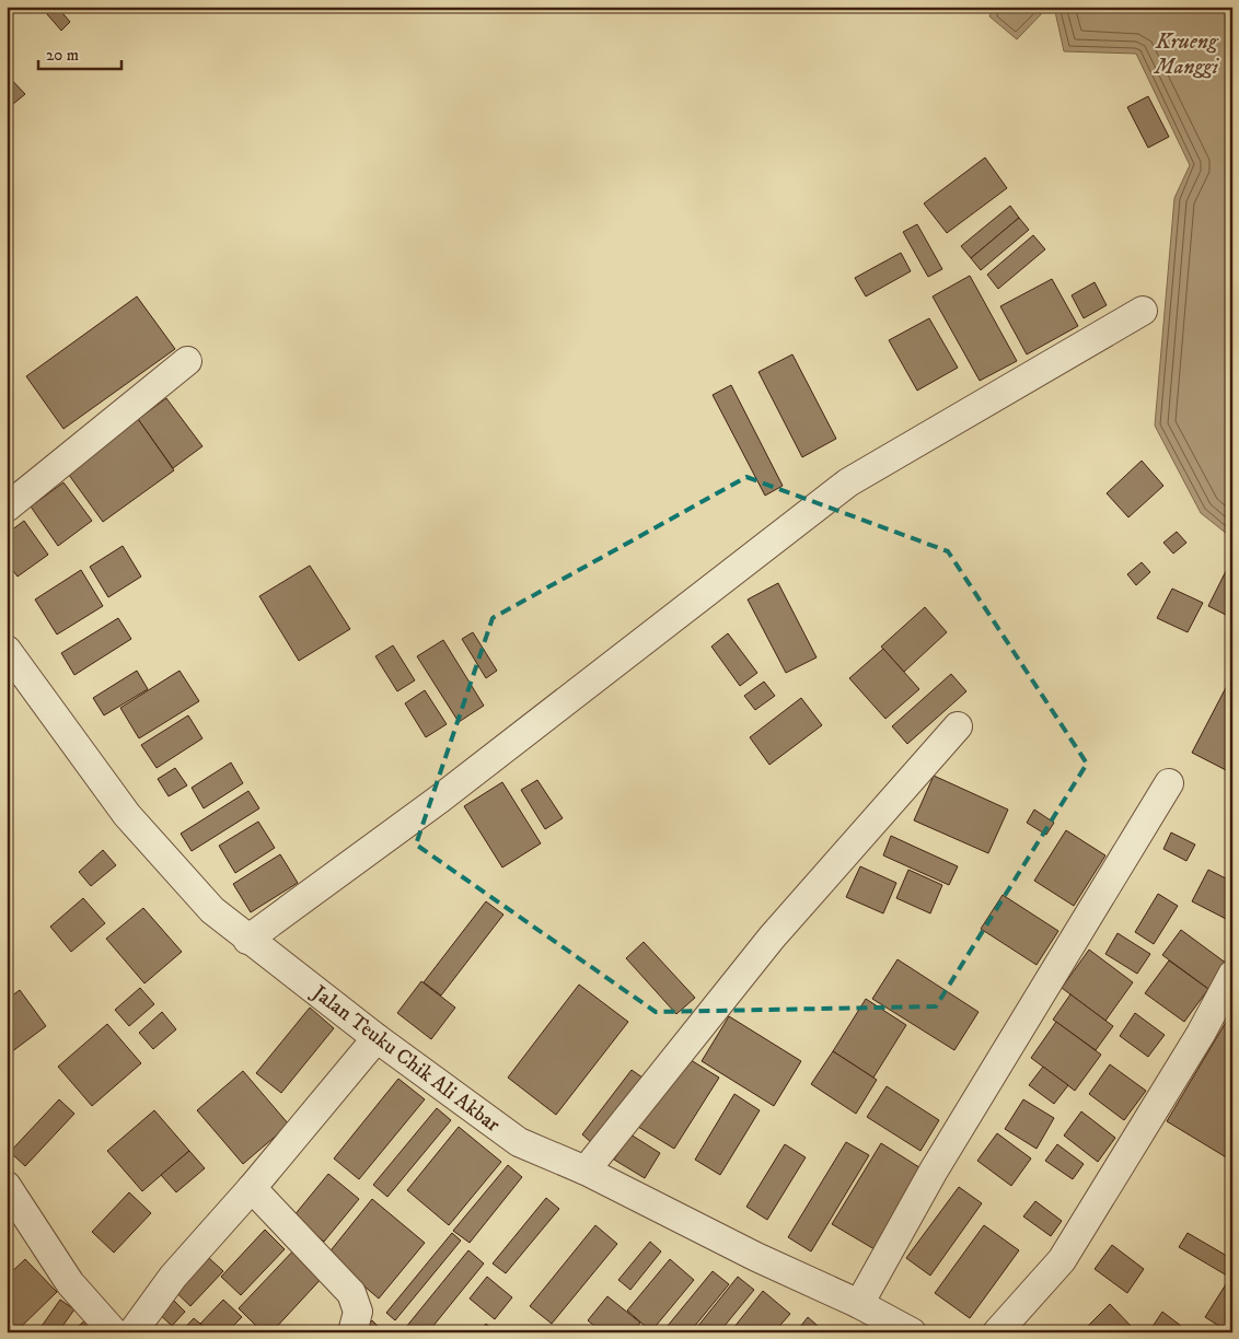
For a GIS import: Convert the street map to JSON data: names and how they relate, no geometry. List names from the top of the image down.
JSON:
{
  "streets": {
    "street": ["Jalan Teuku Chik Ali Akbar"]
  },
  "water": ["Krueng Manggi"],
  "scale_bar": "20 m"
}
